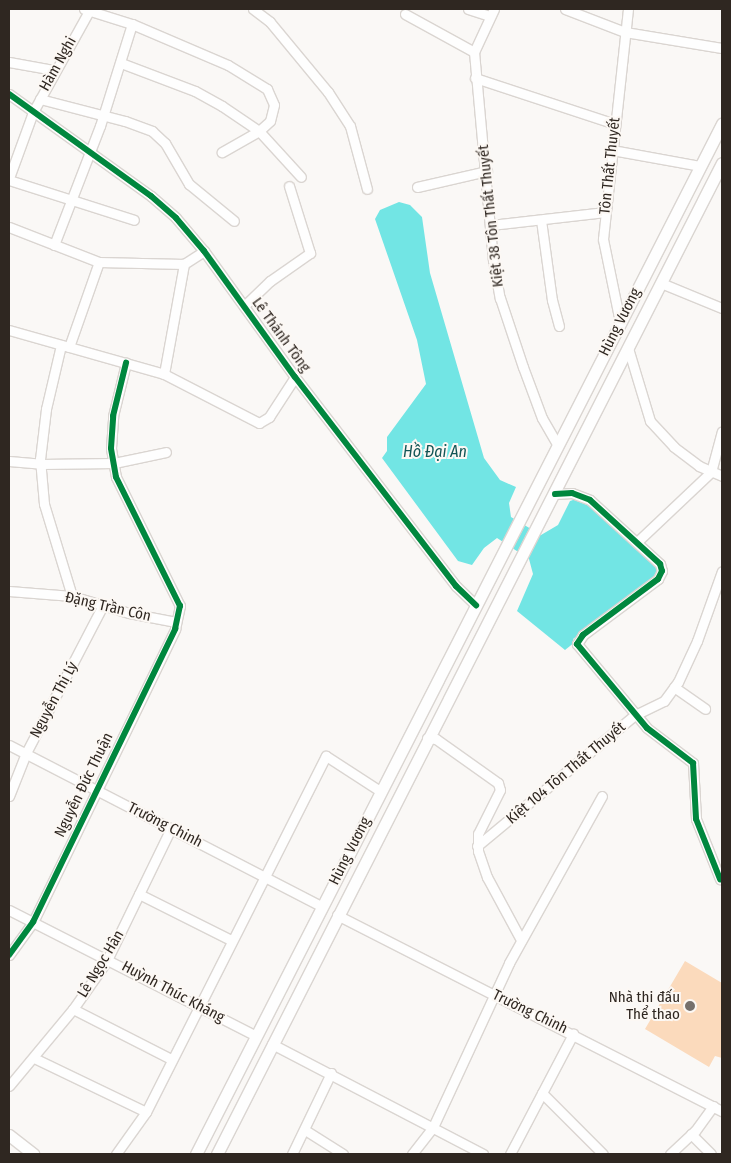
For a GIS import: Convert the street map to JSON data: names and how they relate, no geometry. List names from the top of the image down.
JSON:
{
  "streets": {
    "main road": ["Hùng Vương"],
    "street": [
      "Hàm Nghi",
      "Tôn Thất Thuyết",
      "Kiệt 38 Tôn Thất Thuyết",
      "Lê Thánh Tông",
      "Đặng Trần Côn",
      "Nguyễn Thị Lý",
      "Kiệt 104 Tôn Thất Thuyết",
      "Nguyễn Đức Thuận",
      "Trường Chinh",
      "Lê Ngọc Hân",
      "Huỳnh Thúc Kháng"
    ]
  },
  "crossings": [
    ["Hàm Nghi", "Lê Thánh Tông"],
    ["Tôn Thất Thuyết", "Hùng Vương"],
    ["Kiệt 38 Tôn Thất Thuyết", "Hùng Vương"],
    ["Hùng Vương", "Lê Thánh Tông"],
    ["Hùng Vương", "Trường Chinh"],
    ["Hùng Vương", "Huỳnh Thúc Kháng"],
    ["Đặng Trần Côn", "Nguyễn Thị Lý"],
    ["Đặng Trần Côn", "Nguyễn Đức Thuận"],
    ["Nguyễn Thị Lý", "Trường Chinh"],
    ["Nguyễn Đức Thuận", "Trường Chinh"],
    ["Nguyễn Đức Thuận", "Huỳnh Thúc Kháng"],
    ["Trường Chinh", "Lê Ngọc Hân"],
    ["Lê Ngọc Hân", "Huỳnh Thúc Kháng"]
  ],
  "water": ["Hồ Đại An"],
  "places": ["Nhà thi đấu Thể thao"]
}
